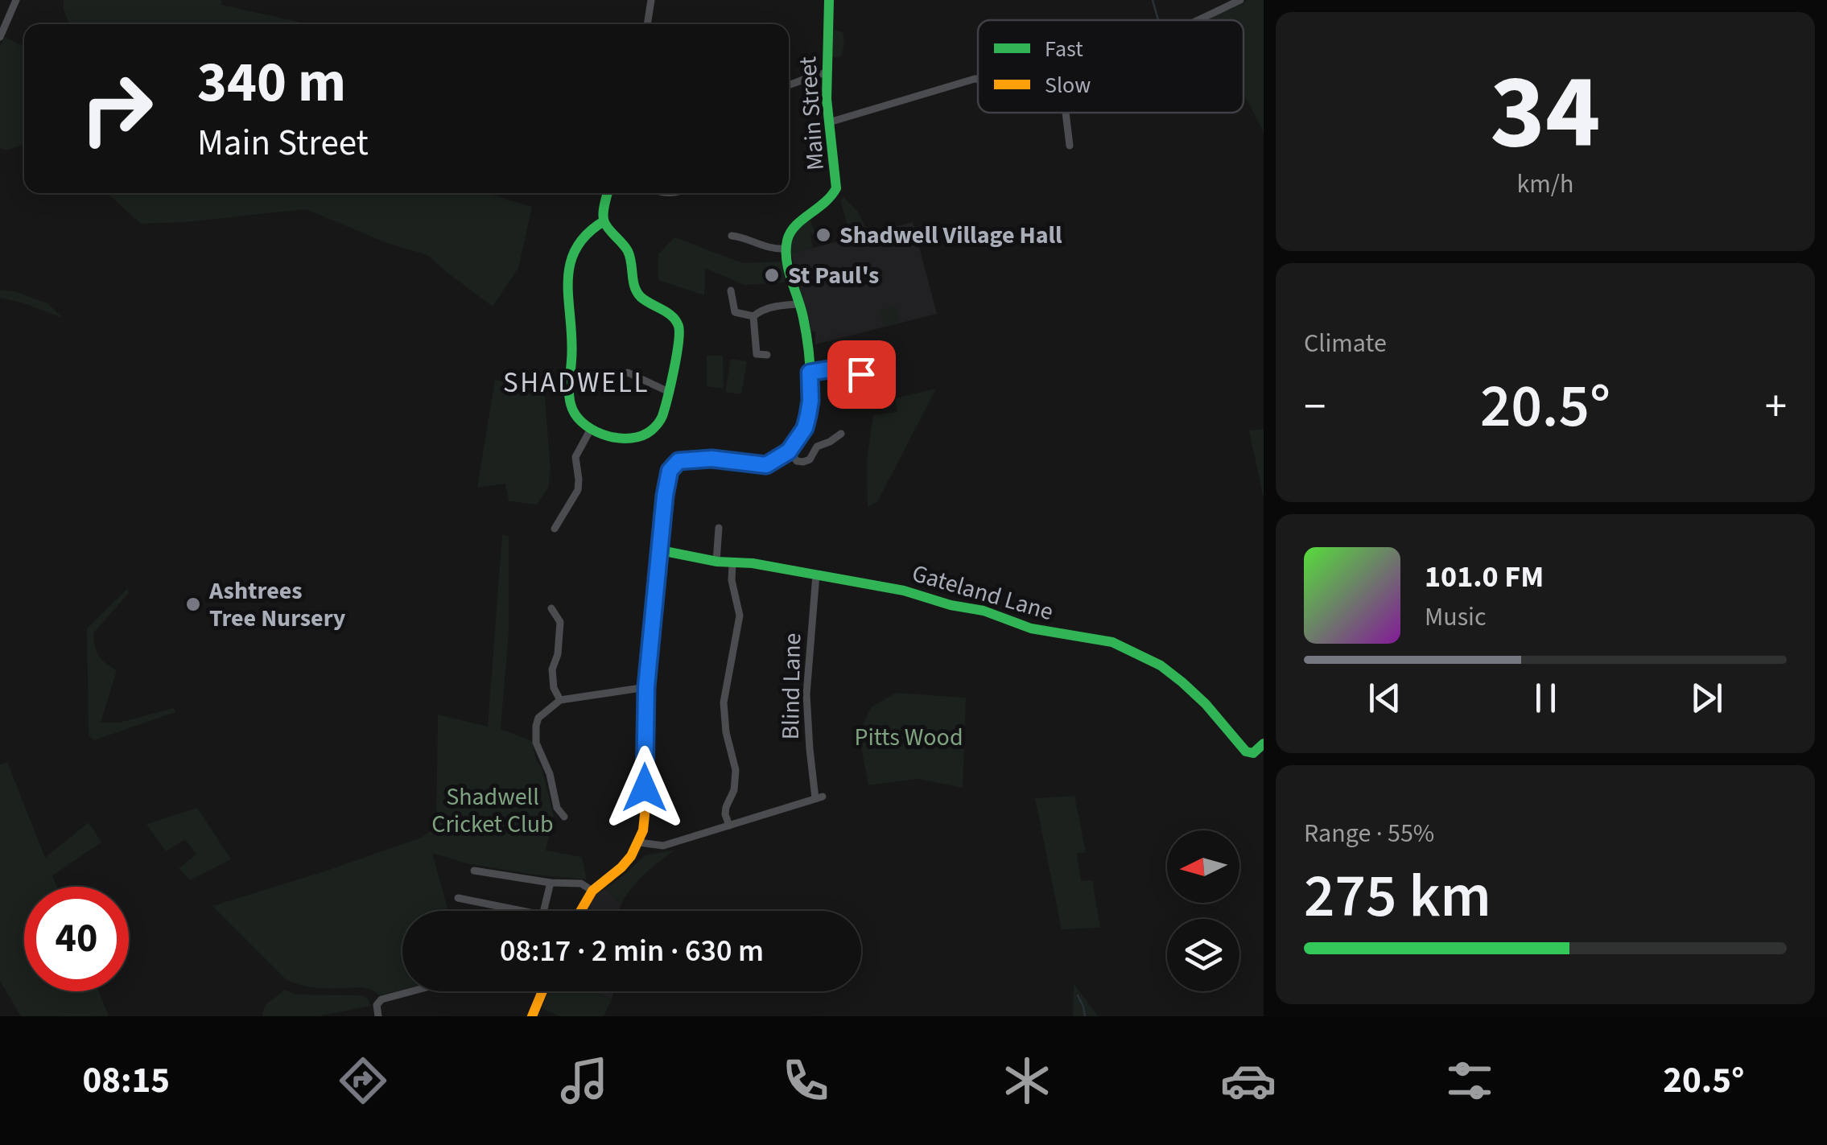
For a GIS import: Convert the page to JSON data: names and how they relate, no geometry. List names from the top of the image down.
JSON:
{
  "streets": {
    "street": ["Main Street", "Gateland Lane", "Blind Lane"]
  },
  "crossings": [
    ["Gateland Lane", "Blind Lane"]
  ],
  "districts": ["SHADWELL"],
  "parks": ["Pitts Wood", "Shadwell Cricket Club"],
  "places": ["Shadwell Village Hall", "St Paul's", "Ashtrees Tree Nursery"],
  "legend": ["Fast", "Slow"],
  "north": "left",
  "page": {
    "tile": [
      ["34", "km/h"],
      "Climate",
      ["Range · 55%", "275 km"]
    ],
    "turn": ["340 m", "Main Street"],
    "heat": ["−", "20.5°", "+"],
    "song": ["101.0 FM", "Music"],
    "limit": "40",
    "trip": "08:17 · 2 min · 630 m",
    "tabs": ["08:15", "20.5°"]
  }
}
